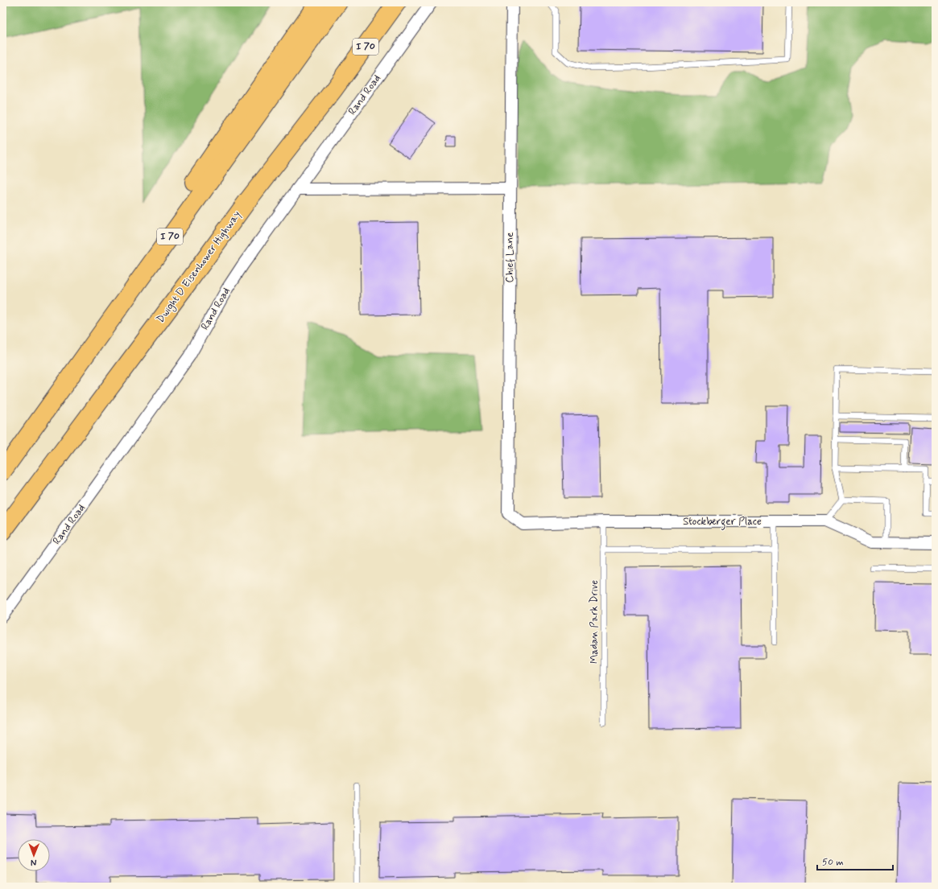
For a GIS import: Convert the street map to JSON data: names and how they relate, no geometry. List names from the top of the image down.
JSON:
{
  "streets": {
    "highway": ["I 70", "Dwight D Eisenhower Highway"],
    "street": ["Rand Road", "Chief Lane", "Stockberger Place"],
    "lane": ["Madan Park Drive"]
  },
  "crossings": [
    ["Chief Lane", "Stockberger Place"],
    ["Stockberger Place", "Madan Park Drive"]
  ],
  "scale_bar": "50 m",
  "north": "bottom"
}
